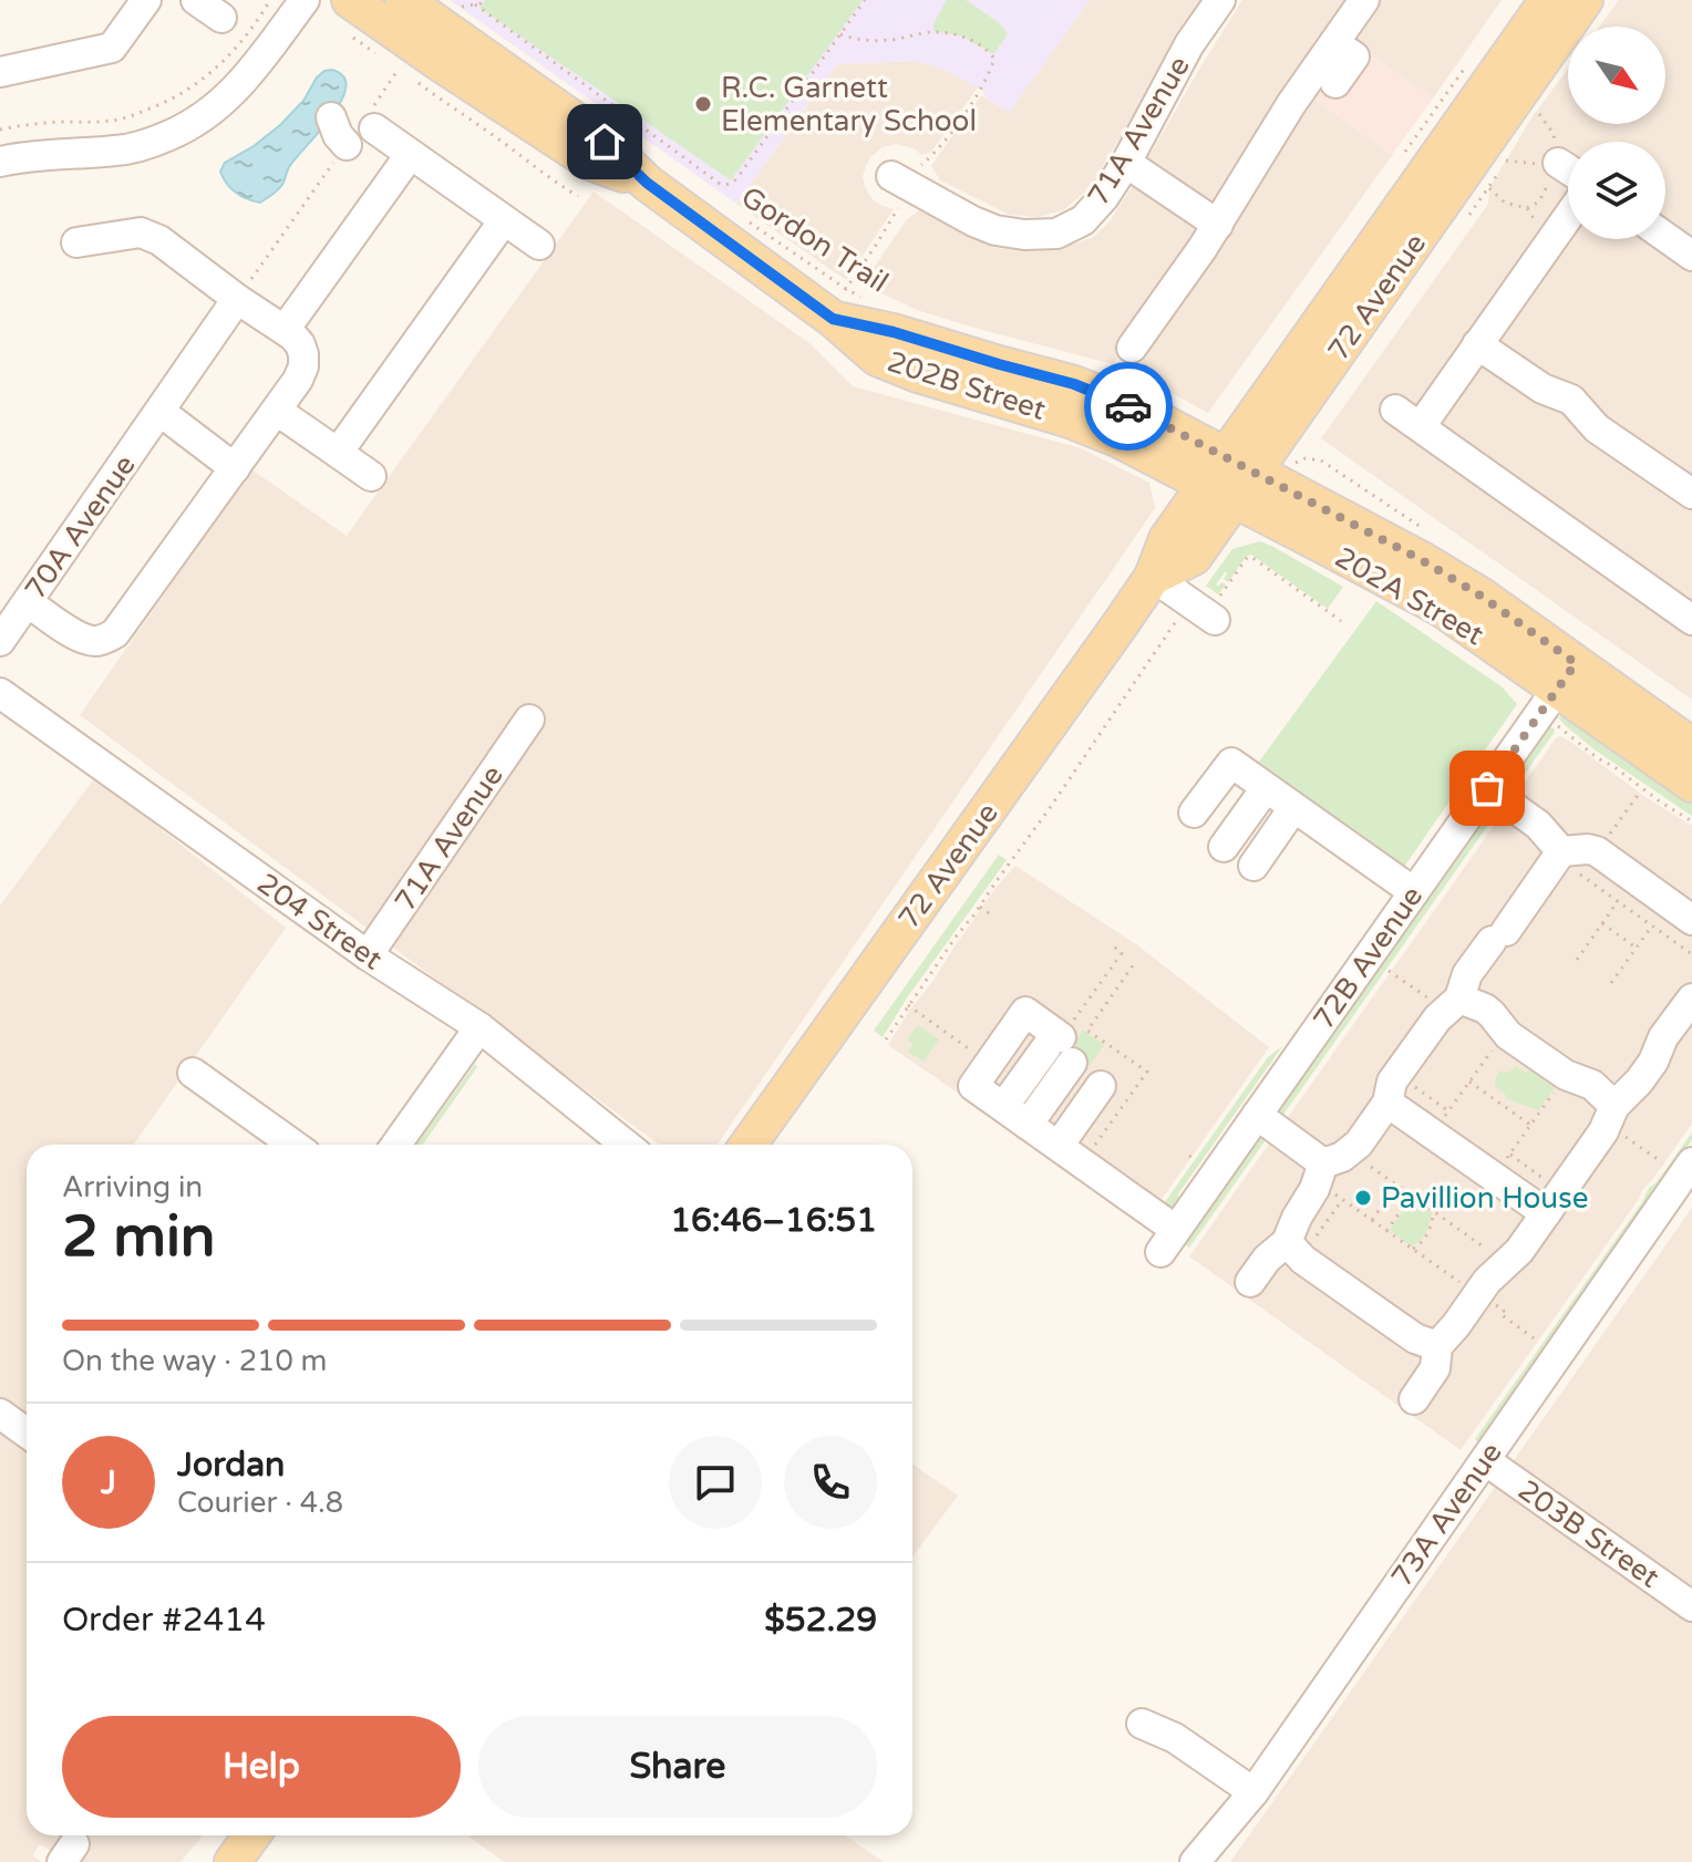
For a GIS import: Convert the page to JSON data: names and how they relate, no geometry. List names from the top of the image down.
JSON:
{
  "streets": {
    "main road": ["72 Avenue", "202B Street", "202A Street"],
    "street": [
      "71A Avenue",
      "70A Avenue",
      "204 Street",
      "72B Avenue",
      "73A Avenue",
      "203B Street"
    ],
    "path": ["Gordon Trail"]
  },
  "crossings": [
    ["71A Avenue", "204 Street"],
    ["Gordon Trail", "202B Street"],
    ["72 Avenue", "202B Street"],
    ["72 Avenue", "202A Street"],
    ["202B Street", "202A Street"],
    ["202A Street", "72B Avenue"],
    ["73A Avenue", "203B Street"]
  ],
  "places": ["R.C. Garnett Elementary School", "Pavillion House"],
  "north": "bottom right",
  "page": {
    "heading": ["2 min", "Arriving in", "16:46–16:51"],
    "panel": [
      "Jordan",
      "Courier · 4.8",
      "Order #2414",
      "$52.29"
    ],
    "bar": "On the way · 210 m",
    "round": "J",
    "buttons": ["Help", "Share"]
  }
}
